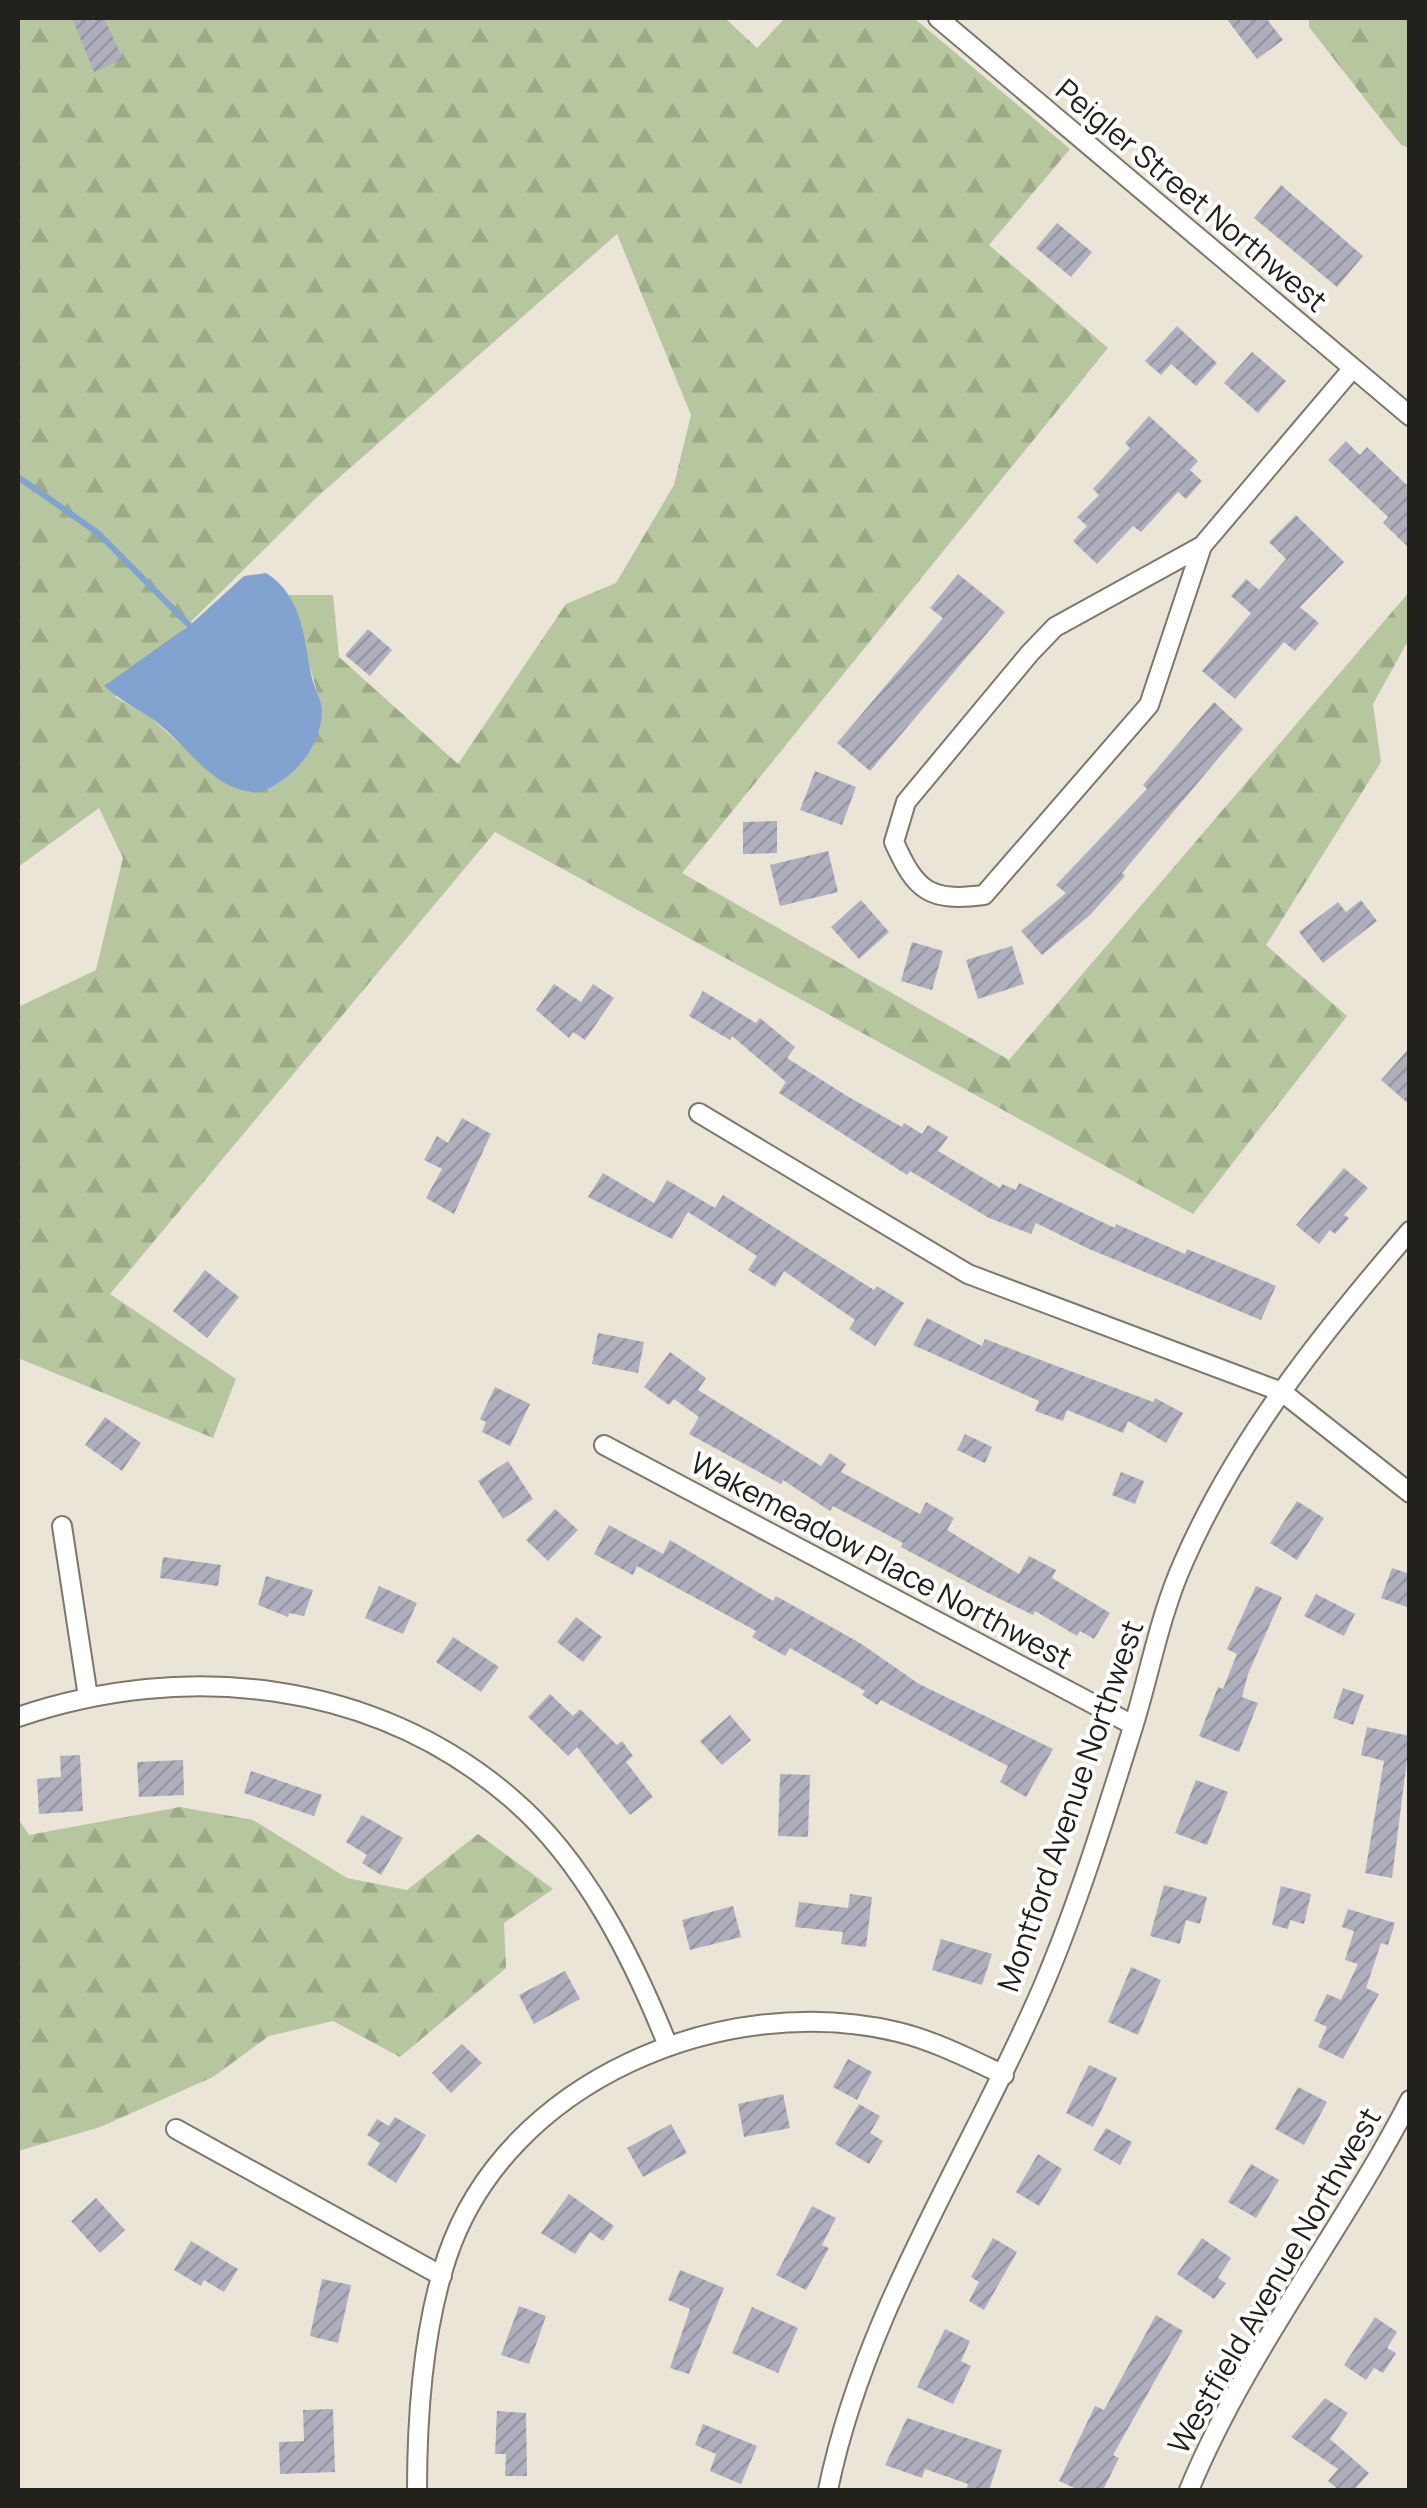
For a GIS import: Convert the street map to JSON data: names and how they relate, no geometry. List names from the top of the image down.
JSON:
{
  "streets": {
    "street": [
      "Peigler Street Northwest",
      "Wakemeadow Place Northwest",
      "Montford Avenue Northwest",
      "Westfield Avenue Northwest"
    ]
  },
  "crossings": [
    ["Wakemeadow Place Northwest", "Montford Avenue Northwest"]
  ]
}
